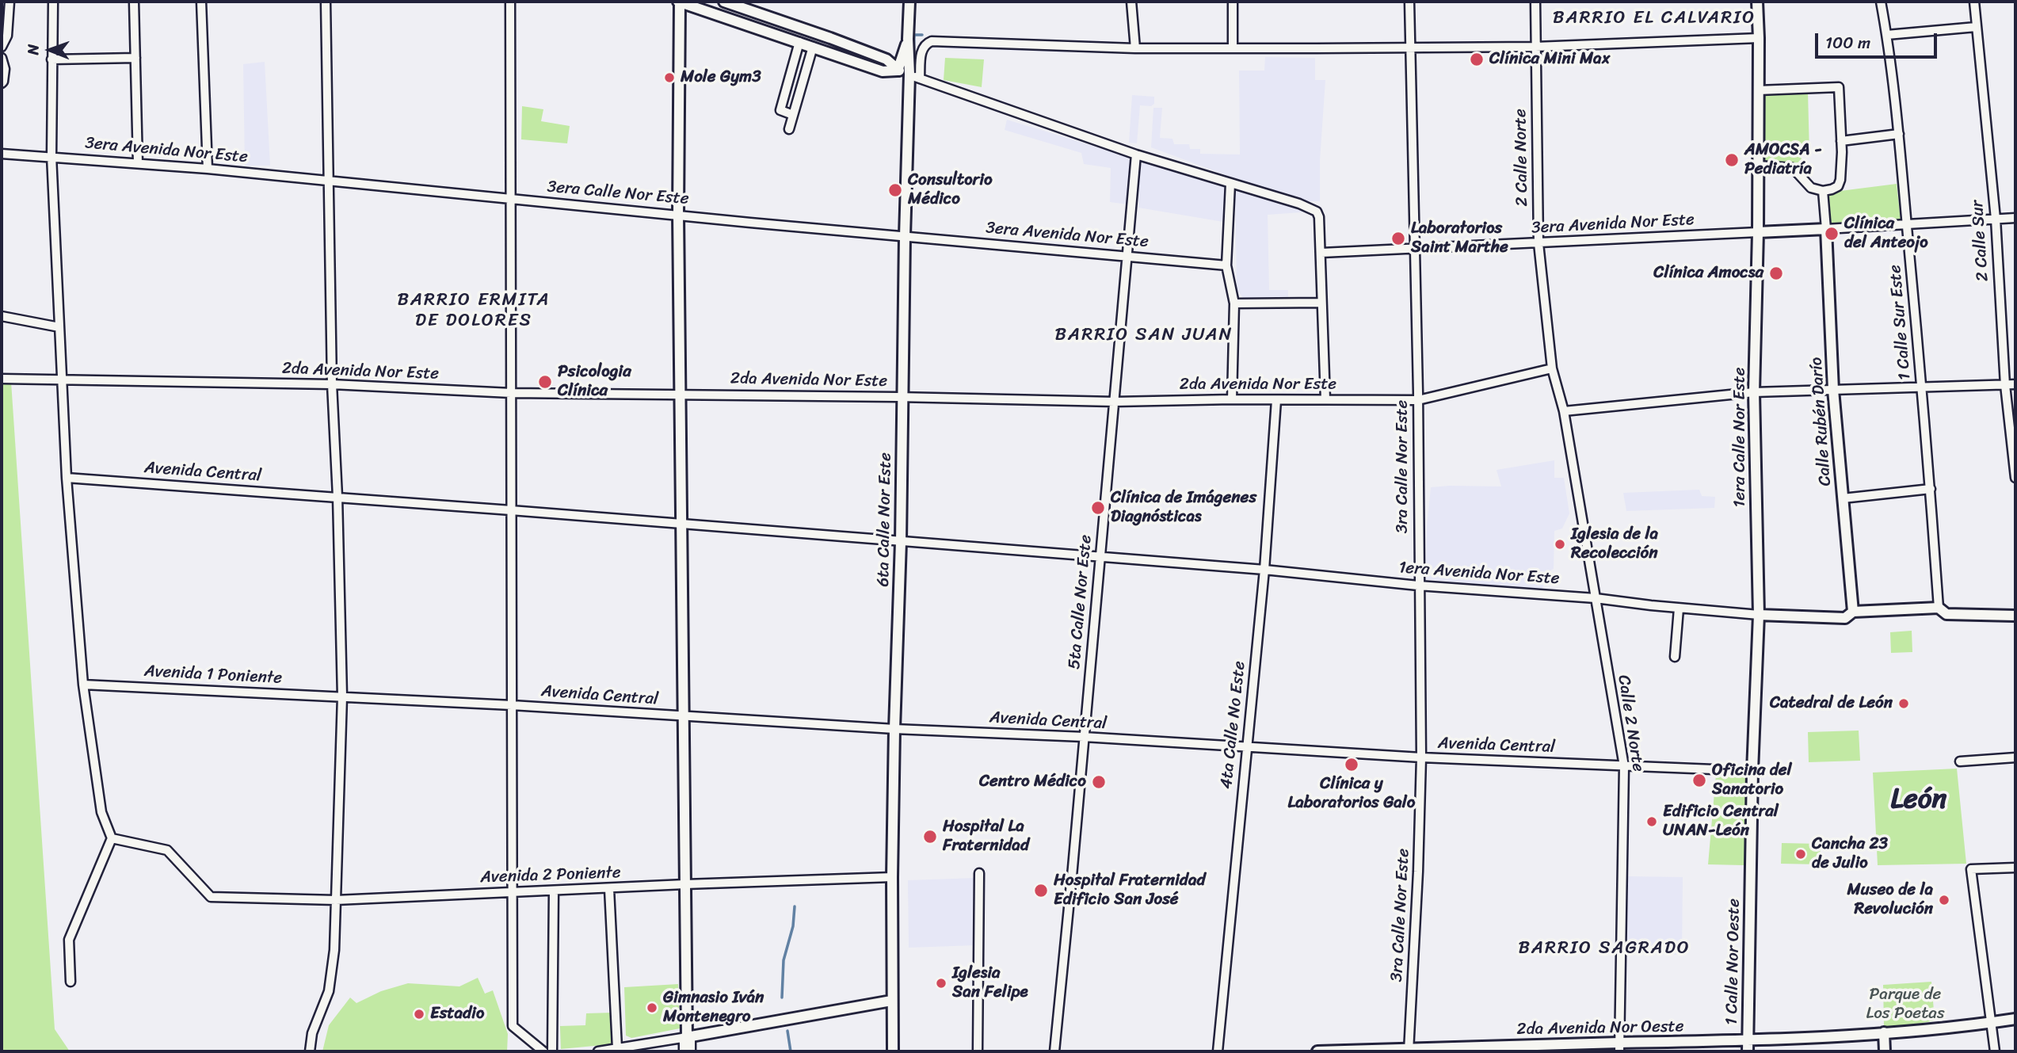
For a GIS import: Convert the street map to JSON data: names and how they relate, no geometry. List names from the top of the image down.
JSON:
{
  "streets": {
    "street": [
      "3era Avenida Nor Este",
      "2 Calle Norte",
      "3era Calle Nor Este",
      "2 Calle Sur",
      "1 Calle Sur Este",
      "2da Avenida Nor Este",
      "Calle Rubén Darío",
      "1era Calle Nor Este",
      "3ra Calle Nor Este",
      "Avenida Central",
      "6ta Calle Nor Este",
      "1era Avenida Nor Este",
      "5ta Calle Nor Este",
      "Avenida 1 Poniente",
      "Calle 2 Norte",
      "4ta Calle No Este",
      "Avenida 2 Poniente",
      "1 Calle Nor Oeste",
      "2da Avenida Nor Oeste"
    ]
  },
  "crossings": [
    ["3era Avenida Nor Este", "2 Calle Norte"],
    ["3era Avenida Nor Este", "3era Calle Nor Este"],
    ["3era Avenida Nor Este", "2 Calle Sur"],
    ["3era Avenida Nor Este", "1 Calle Sur Este"],
    ["3era Avenida Nor Este", "Calle Rubén Darío"],
    ["3era Avenida Nor Este", "1era Calle Nor Este"],
    ["3era Avenida Nor Este", "3ra Calle Nor Este"],
    ["3era Avenida Nor Este", "6ta Calle Nor Este"],
    ["3era Avenida Nor Este", "5ta Calle Nor Este"],
    ["2 Calle Norte", "2da Avenida Nor Este"],
    ["2 Calle Norte", "Calle 2 Norte"],
    ["3era Calle Nor Este", "6ta Calle Nor Este"],
    ["1 Calle Sur Este", "1era Avenida Nor Este"],
    ["2da Avenida Nor Este", "3ra Calle Nor Este"],
    ["2da Avenida Nor Este", "6ta Calle Nor Este"],
    ["2da Avenida Nor Este", "5ta Calle Nor Este"],
    ["2da Avenida Nor Este", "4ta Calle No Este"],
    ["Calle Rubén Darío", "1era Avenida Nor Este"],
    ["1era Calle Nor Este", "Avenida Central"],
    ["1era Calle Nor Este", "1era Avenida Nor Este"],
    ["1era Calle Nor Este", "1 Calle Nor Oeste"],
    ["3ra Calle Nor Este", "Avenida Central"],
    ["3ra Calle Nor Este", "1era Avenida Nor Este"],
    ["3ra Calle Nor Este", "2da Avenida Nor Oeste"],
    ["Avenida Central", "6ta Calle Nor Este"],
    ["Avenida Central", "1era Avenida Nor Este"],
    ["Avenida Central", "5ta Calle Nor Este"],
    ["Avenida Central", "Avenida 1 Poniente"],
    ["Avenida Central", "Calle 2 Norte"],
    ["Avenida Central", "4ta Calle No Este"],
    ["6ta Calle Nor Este", "Avenida 2 Poniente"],
    ["1era Avenida Nor Este", "5ta Calle Nor Este"],
    ["1era Avenida Nor Este", "Calle 2 Norte"],
    ["1era Avenida Nor Este", "4ta Calle No Este"],
    ["Calle 2 Norte", "2da Avenida Nor Oeste"],
    ["1 Calle Nor Oeste", "2da Avenida Nor Oeste"]
  ],
  "districts": [
    "BARRIO EL CALVARIO",
    "BARRIO ERMITA DE DOLORES",
    "BARRIO SAN JUAN",
    "León",
    "BARRIO SAGRADO"
  ],
  "parks": ["Parque de Los Poetas"],
  "places": [
    "Clínica Mini Max",
    "Mole Gym3",
    "AMOCSA - Pediatría",
    "Consultorio Médico",
    "Clínica del Anteojo",
    "Laboratorios Saint Marthe",
    "Clínica Amocsa",
    "Psicologia Clínica",
    "Clínica de Imágenes Diagnósticas",
    "Iglesia de la Recolección",
    "Catedral de León",
    "Clínica y Laboratorios Galo",
    "Oficina del Sanatorio",
    "Centro Médico",
    "Edificio Central UNAN-León",
    "Hospital La Fraternidad",
    "Cancha 23 de Julio",
    "Hospital Fraternidad Edificio San José",
    "Museo de la Revolución",
    "Iglesia San Felipe",
    "Gimnasio Iván Montenegro",
    "Estadio"
  ],
  "scale_bar": "100 m",
  "north": "left"
}
